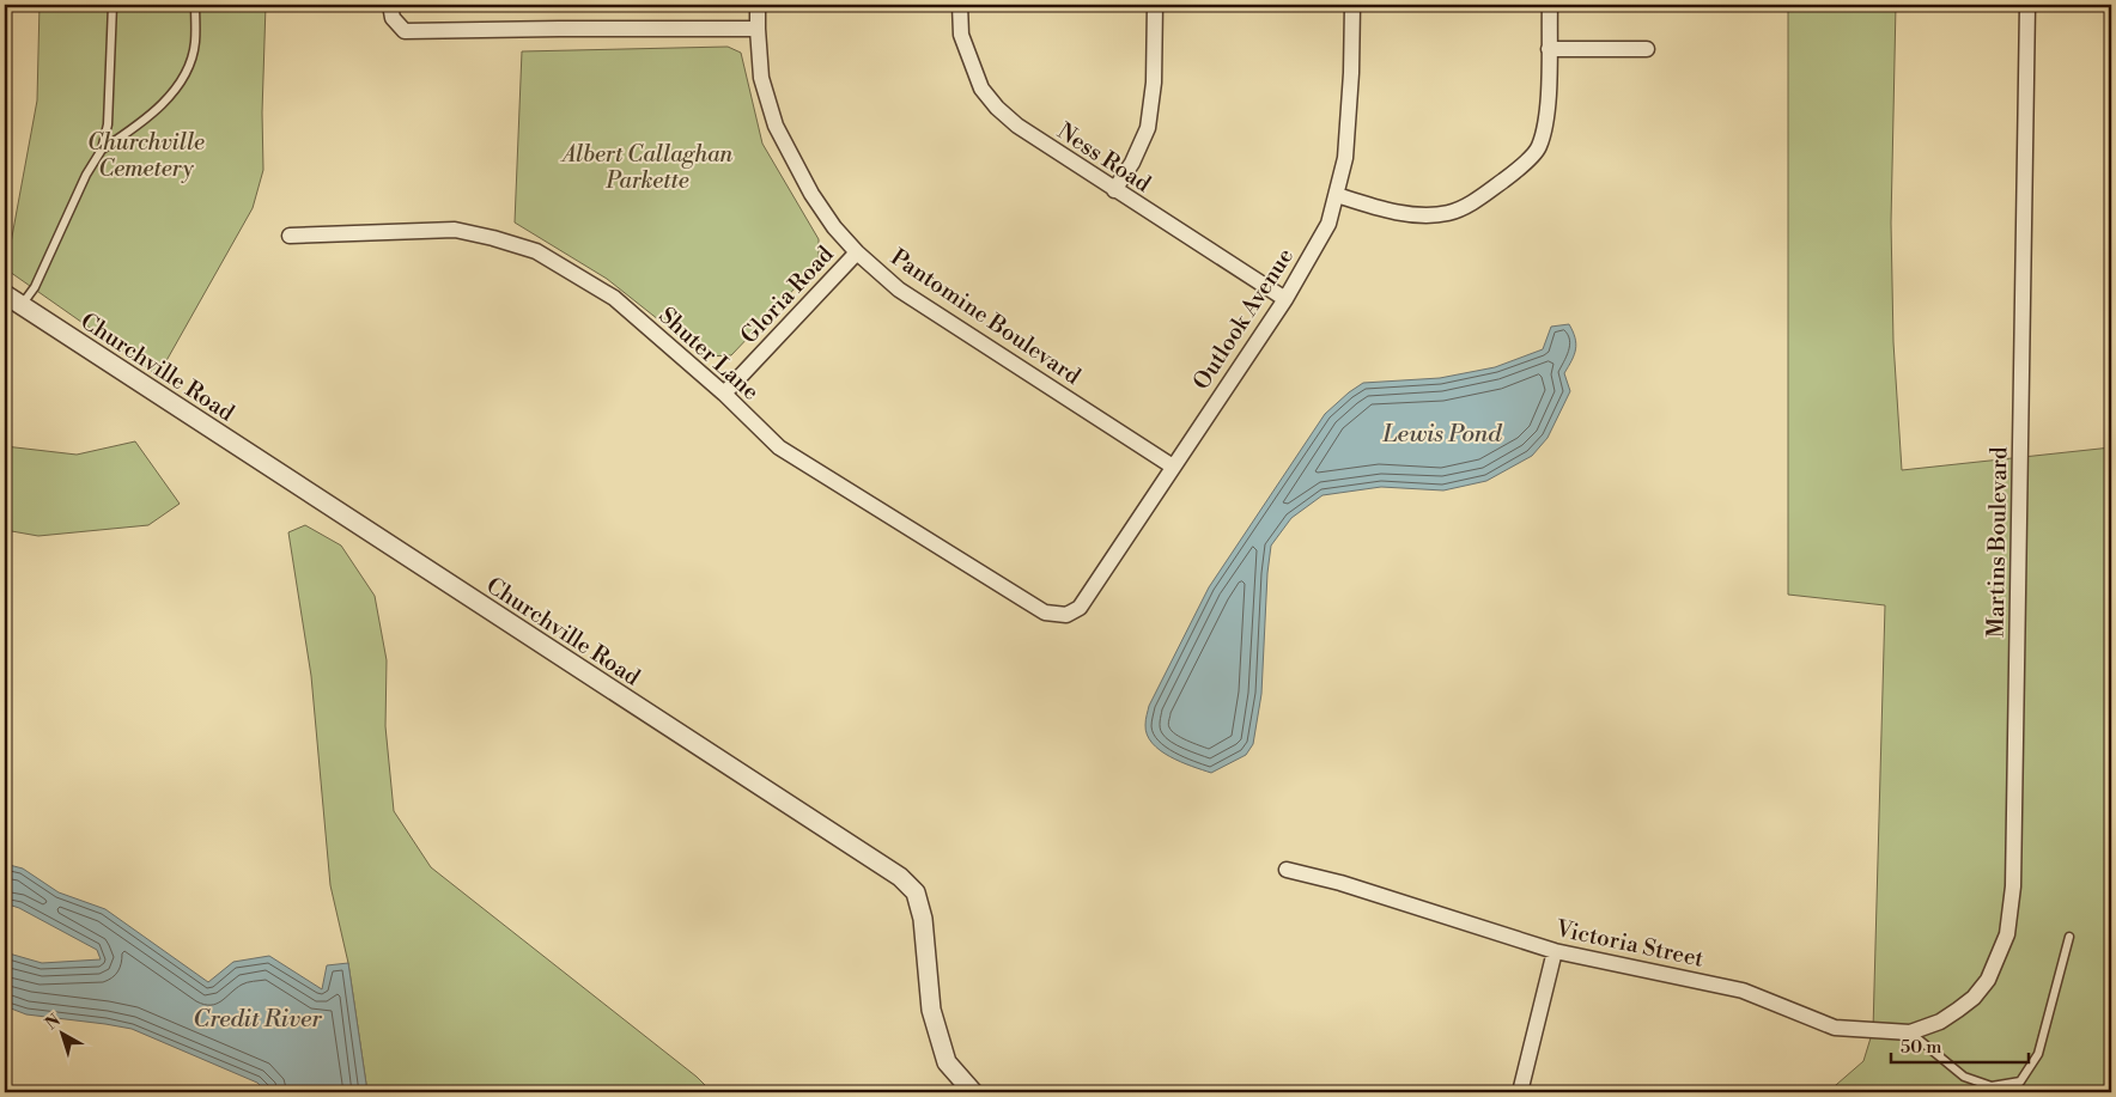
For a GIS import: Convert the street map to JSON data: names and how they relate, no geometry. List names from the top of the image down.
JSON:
{
  "streets": {
    "street": [
      "Ness Road",
      "Gloria Road",
      "Pantomine Boulevard",
      "Outlook Avenue",
      "Shuter Lane",
      "Churchville Road",
      "Martins Boulevard",
      "Victoria Street"
    ]
  },
  "crossings": [
    ["Ness Road", "Outlook Avenue"],
    ["Gloria Road", "Pantomine Boulevard"],
    ["Gloria Road", "Shuter Lane"],
    ["Pantomine Boulevard", "Outlook Avenue"],
    ["Outlook Avenue", "Shuter Lane"],
    ["Martins Boulevard", "Victoria Street"]
  ],
  "water": ["Lewis Pond", "Credit River"],
  "parks": ["Churchville Cemetery", "Albert Callaghan Parkette"],
  "scale_bar": "50 m",
  "north": "top left"
}
